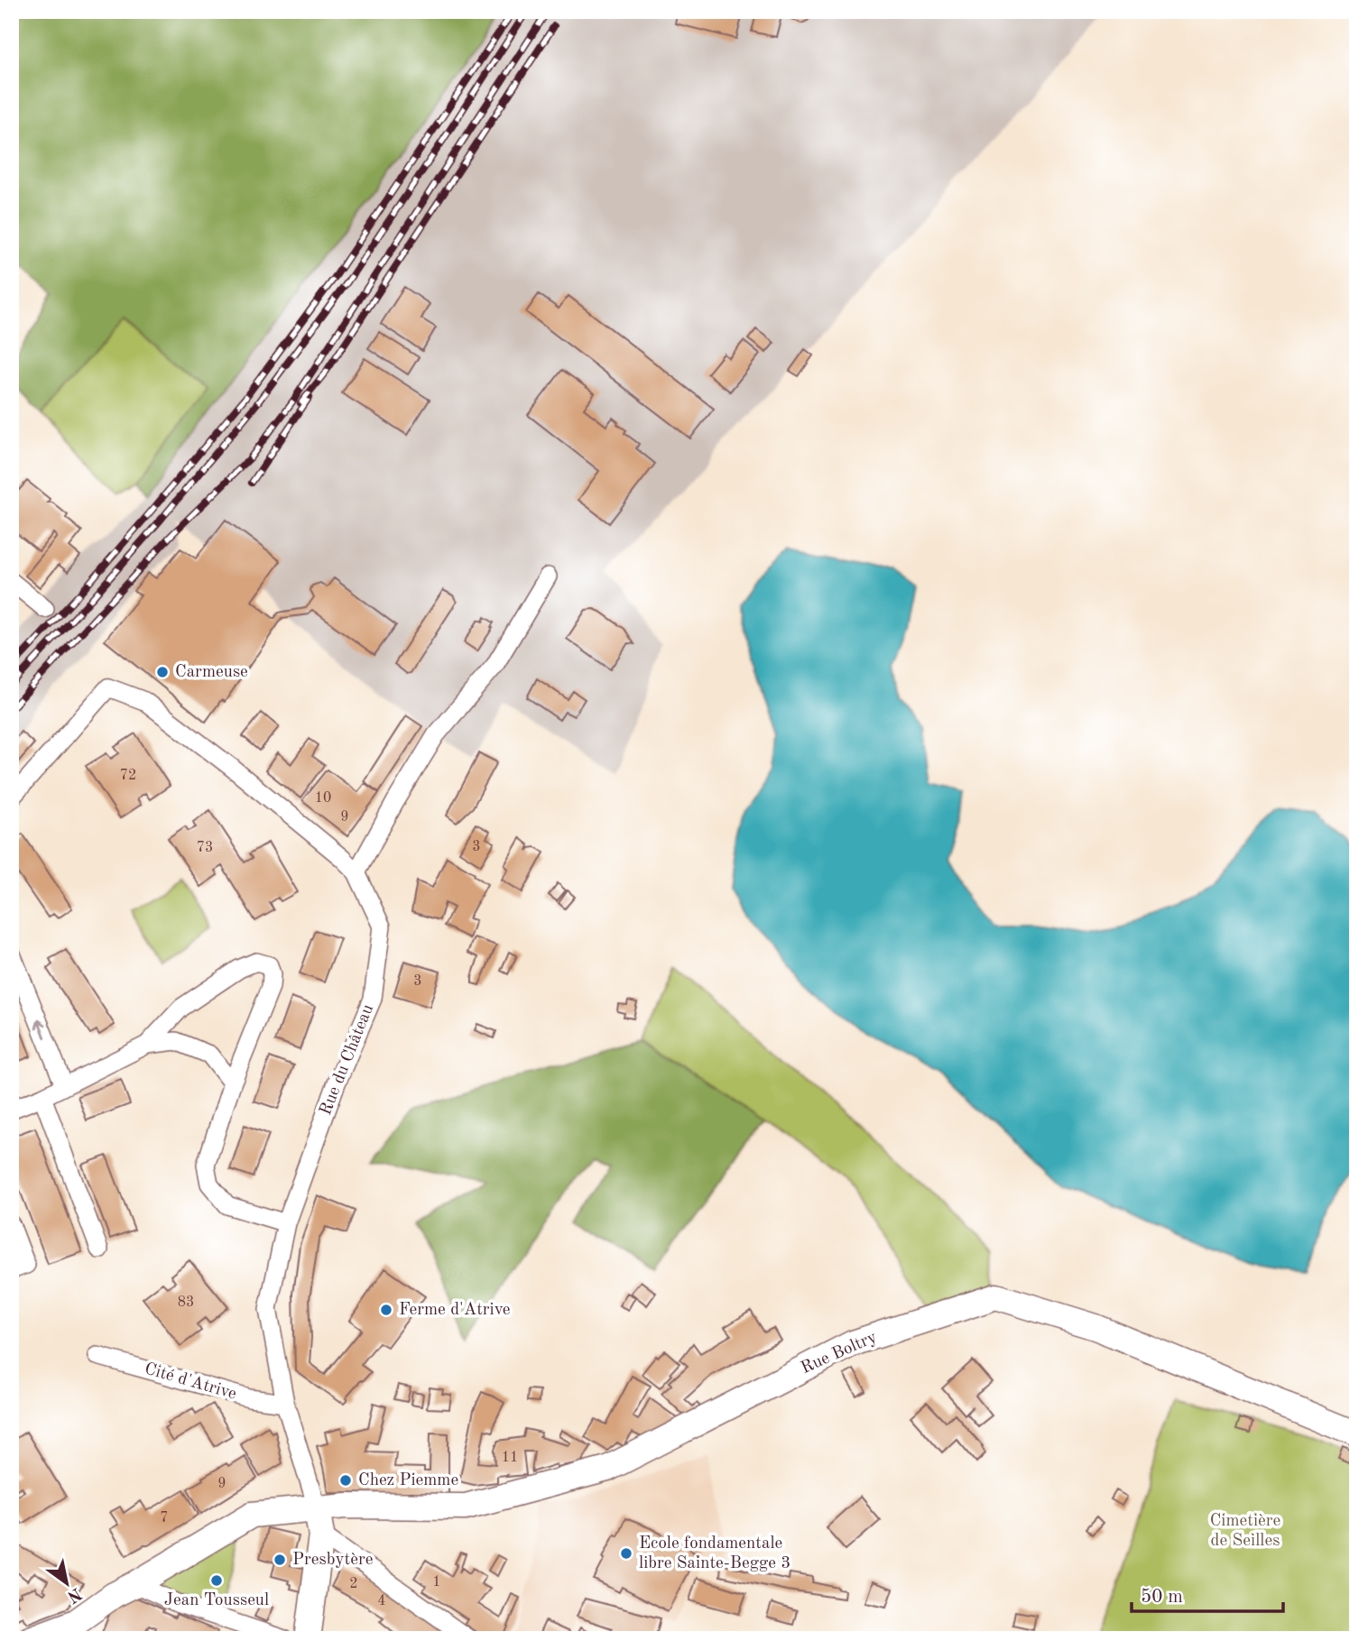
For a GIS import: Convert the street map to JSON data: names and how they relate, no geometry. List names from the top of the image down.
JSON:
{
  "streets": {
    "street": ["Rue du Château", "Rue Boltry", "Cité d'Atrive"]
  },
  "crossings": [
    ["Rue du Château", "Rue Boltry"],
    ["Rue du Château", "Cité d'Atrive"]
  ],
  "parks": ["Cimetière de Seilles"],
  "places": [
    "Carmeuse",
    "Ferme d'Atrive",
    "Chez Piemme",
    "Ecole fondamentale libre Sainte-Begge 3",
    "Presbytère",
    "Jean Tousseul"
  ],
  "house_numbers": [
    "72",
    "10",
    "9",
    "3",
    "73",
    "3",
    "83",
    "11",
    "9",
    "7",
    "1",
    "2",
    "4"
  ],
  "scale_bar": "50 m",
  "north": "bottom right"
}
